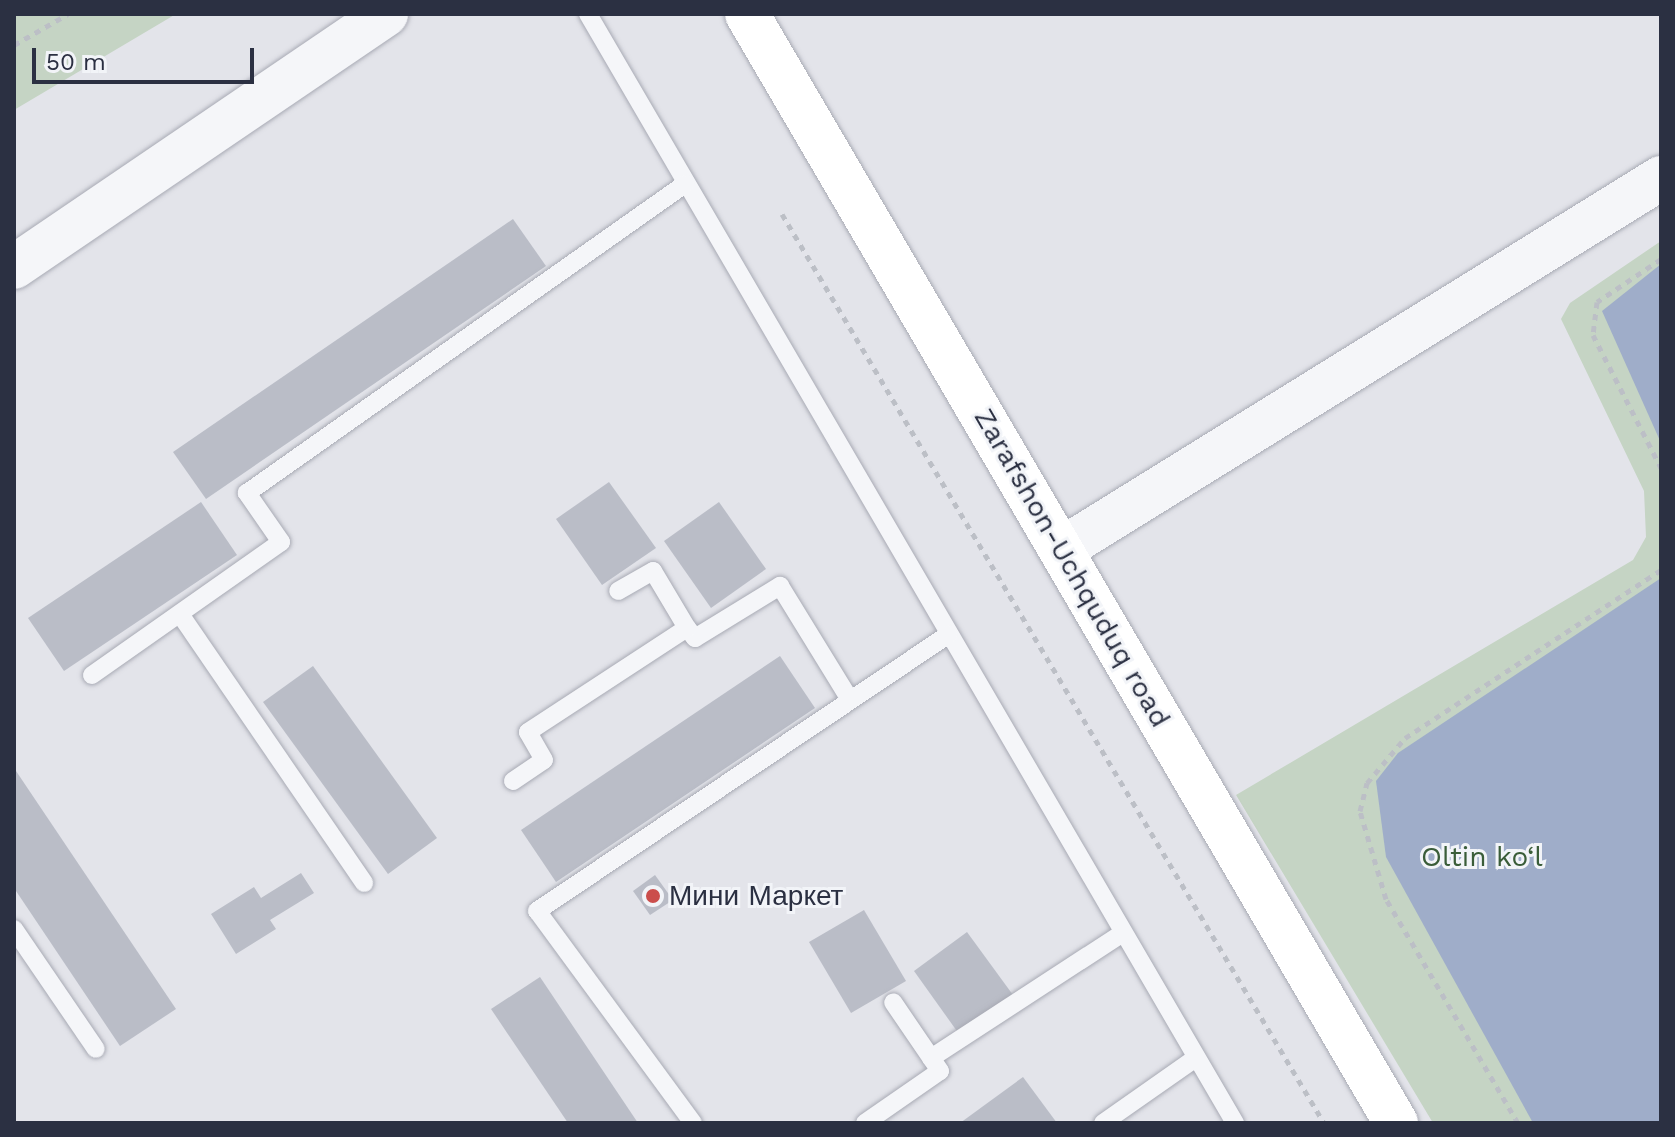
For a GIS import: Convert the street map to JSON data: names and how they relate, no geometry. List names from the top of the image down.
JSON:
{
  "streets": {
    "highway": ["Zarafshon-Uchquduq road"]
  },
  "parks": ["Oltin ko‘l"],
  "places": ["Мини Маркет"],
  "scale_bar": "50 m"
}
